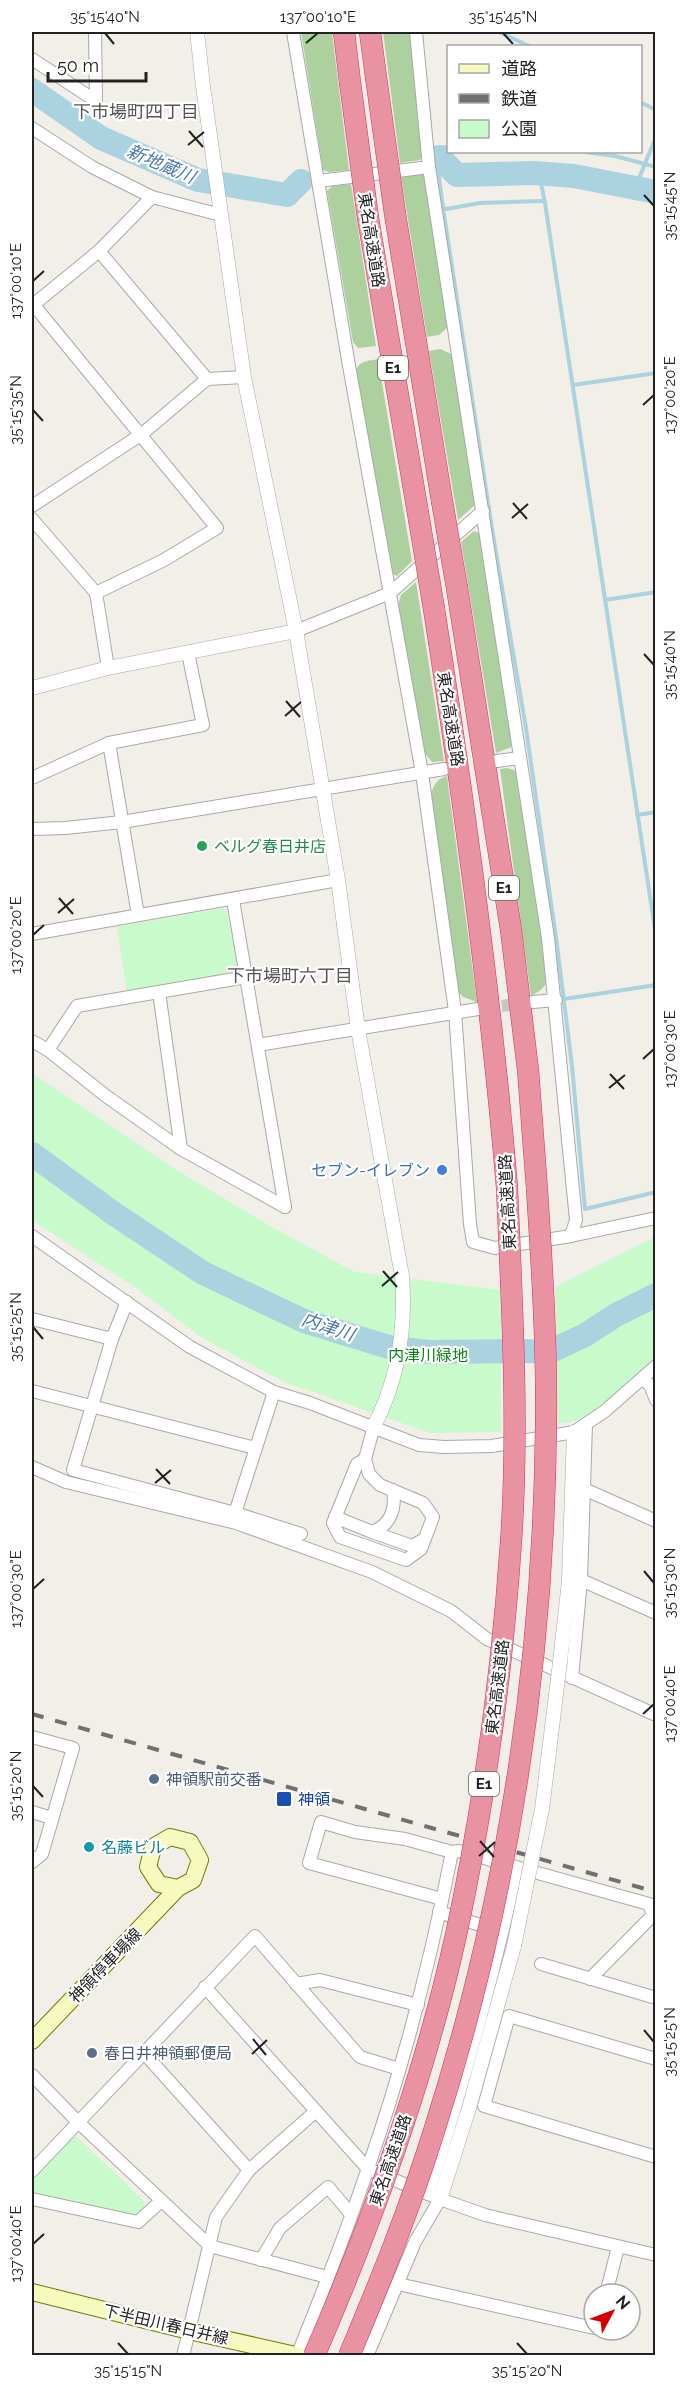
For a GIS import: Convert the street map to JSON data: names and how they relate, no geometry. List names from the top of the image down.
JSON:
{
  "streets": {
    "highway": ["東名高速道路", "E1"],
    "main road": ["神領停車場線", "下半田川春日井線"]
  },
  "districts": ["下市場町四丁目", "下市場町六丁目"],
  "water": ["新地蔵川", "内津川"],
  "parks": ["内津川緑地"],
  "places": {
    "other": [
      "ベルグ春日井店",
      "セブン-イレブン",
      "神領駅前交番",
      "名藤ビル",
      "春日井神領郵便局"
    ],
    "transit": ["神領"]
  },
  "legend": ["道路", "鉄道", "公園"],
  "scale_bar": "50 m",
  "north": "top right",
  "coordinates": [
    "35°15'40\"N",
    "137°00'10\"E",
    "35°15'45\"N",
    "137°00'20\"E",
    "35°15'35\"N",
    "137°00'30\"E",
    "35°15'25\"N",
    "35°15'30\"N",
    "137°00'40\"E",
    "35°15'20\"N",
    "35°15'15\"N"
  ]
}
